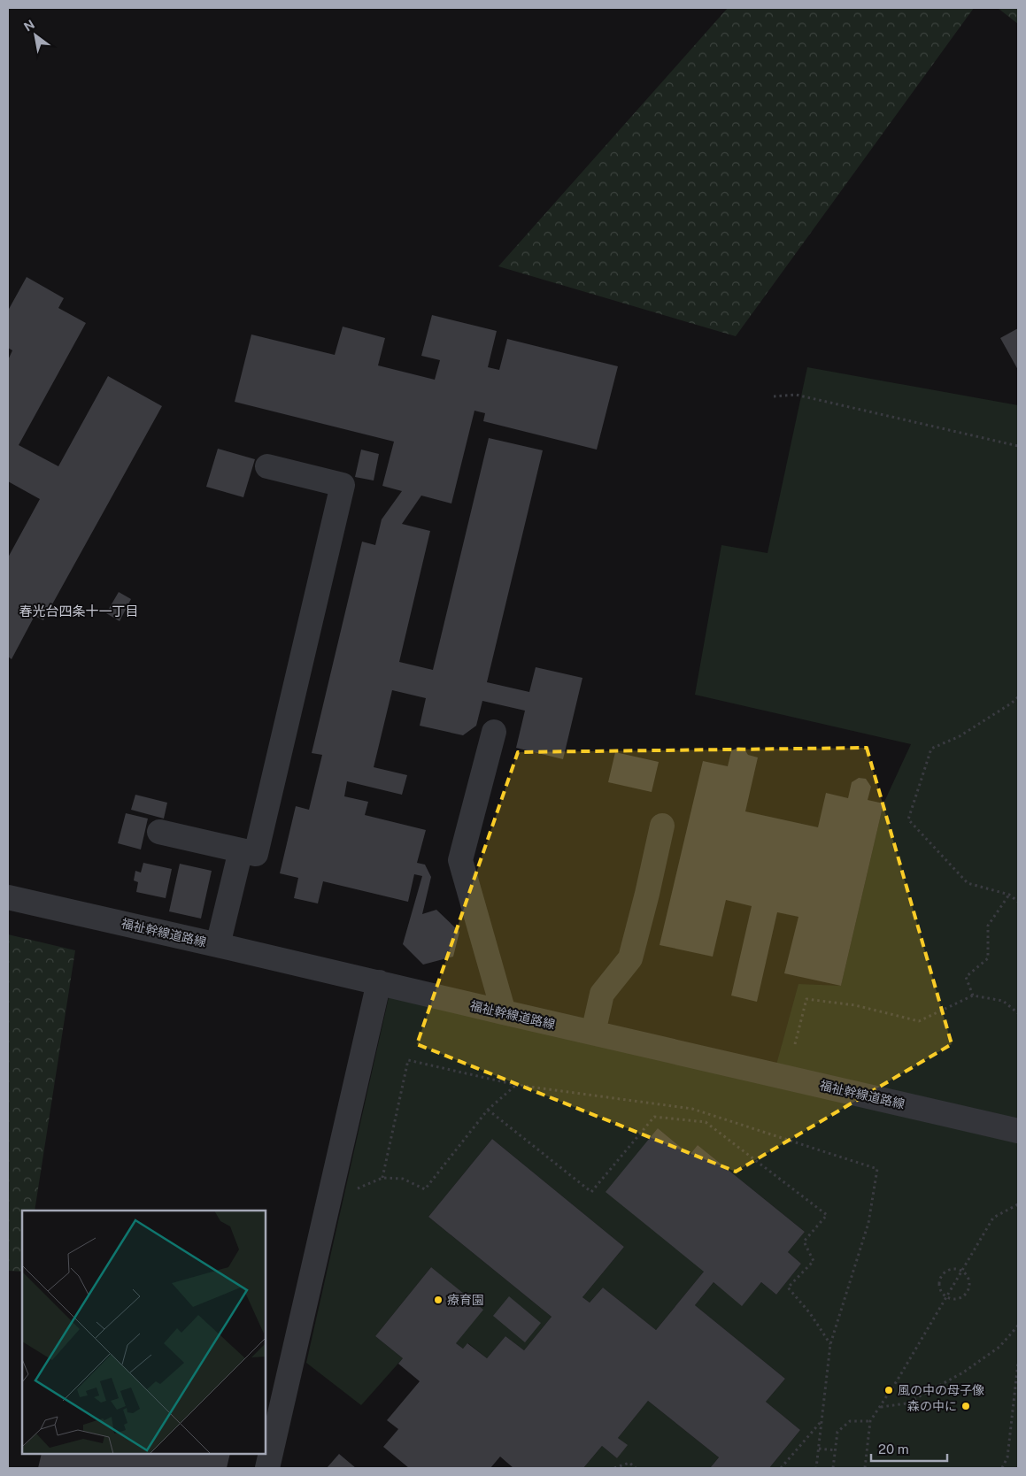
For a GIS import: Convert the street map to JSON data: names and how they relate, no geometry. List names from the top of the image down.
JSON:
{
  "streets": {
    "street": ["福祉幹線道路線"]
  },
  "districts": ["春光台四条十一丁目"],
  "places": ["療育園", "風の中の母子像", "森の中に"],
  "scale_bar": "20 m",
  "north": "top left"
}
